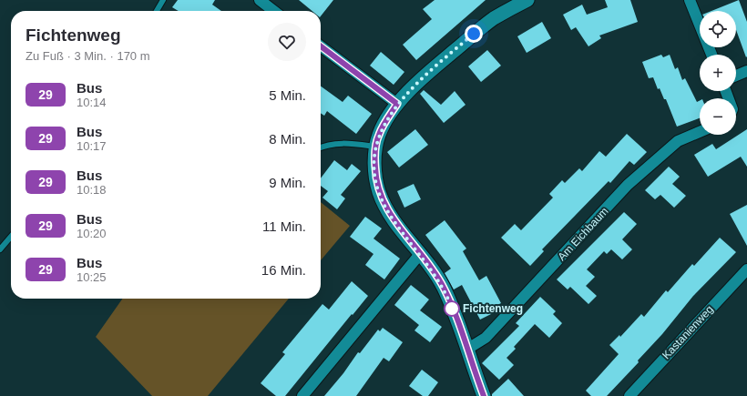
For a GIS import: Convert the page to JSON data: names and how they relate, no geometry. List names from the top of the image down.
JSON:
{
  "streets": {
    "street": ["Am Eichbaum", "Kastanienweg"]
  },
  "places": ["Fichtenweg"],
  "lines": ["bus line 29"],
  "page": {
    "map_buttons": ["+", "−"],
    "heading": ["Fichtenweg", "Zu Fuß · 3 Min. · 170 m"],
    "list": [
      {
        "mark": "29",
        "name": "Bus",
        "note": "10:14",
        "value": "5 Min."
      },
      {
        "mark": "29",
        "name": "Bus",
        "note": "10:17",
        "value": "8 Min."
      },
      {
        "mark": "29",
        "name": "Bus",
        "note": "10:18",
        "value": "9 Min."
      },
      {
        "mark": "29",
        "name": "Bus",
        "note": "10:20",
        "value": "11 Min."
      },
      {
        "mark": "29",
        "name": "Bus",
        "note": "10:25",
        "value": "16 Min."
      }
    ]
  }
}
